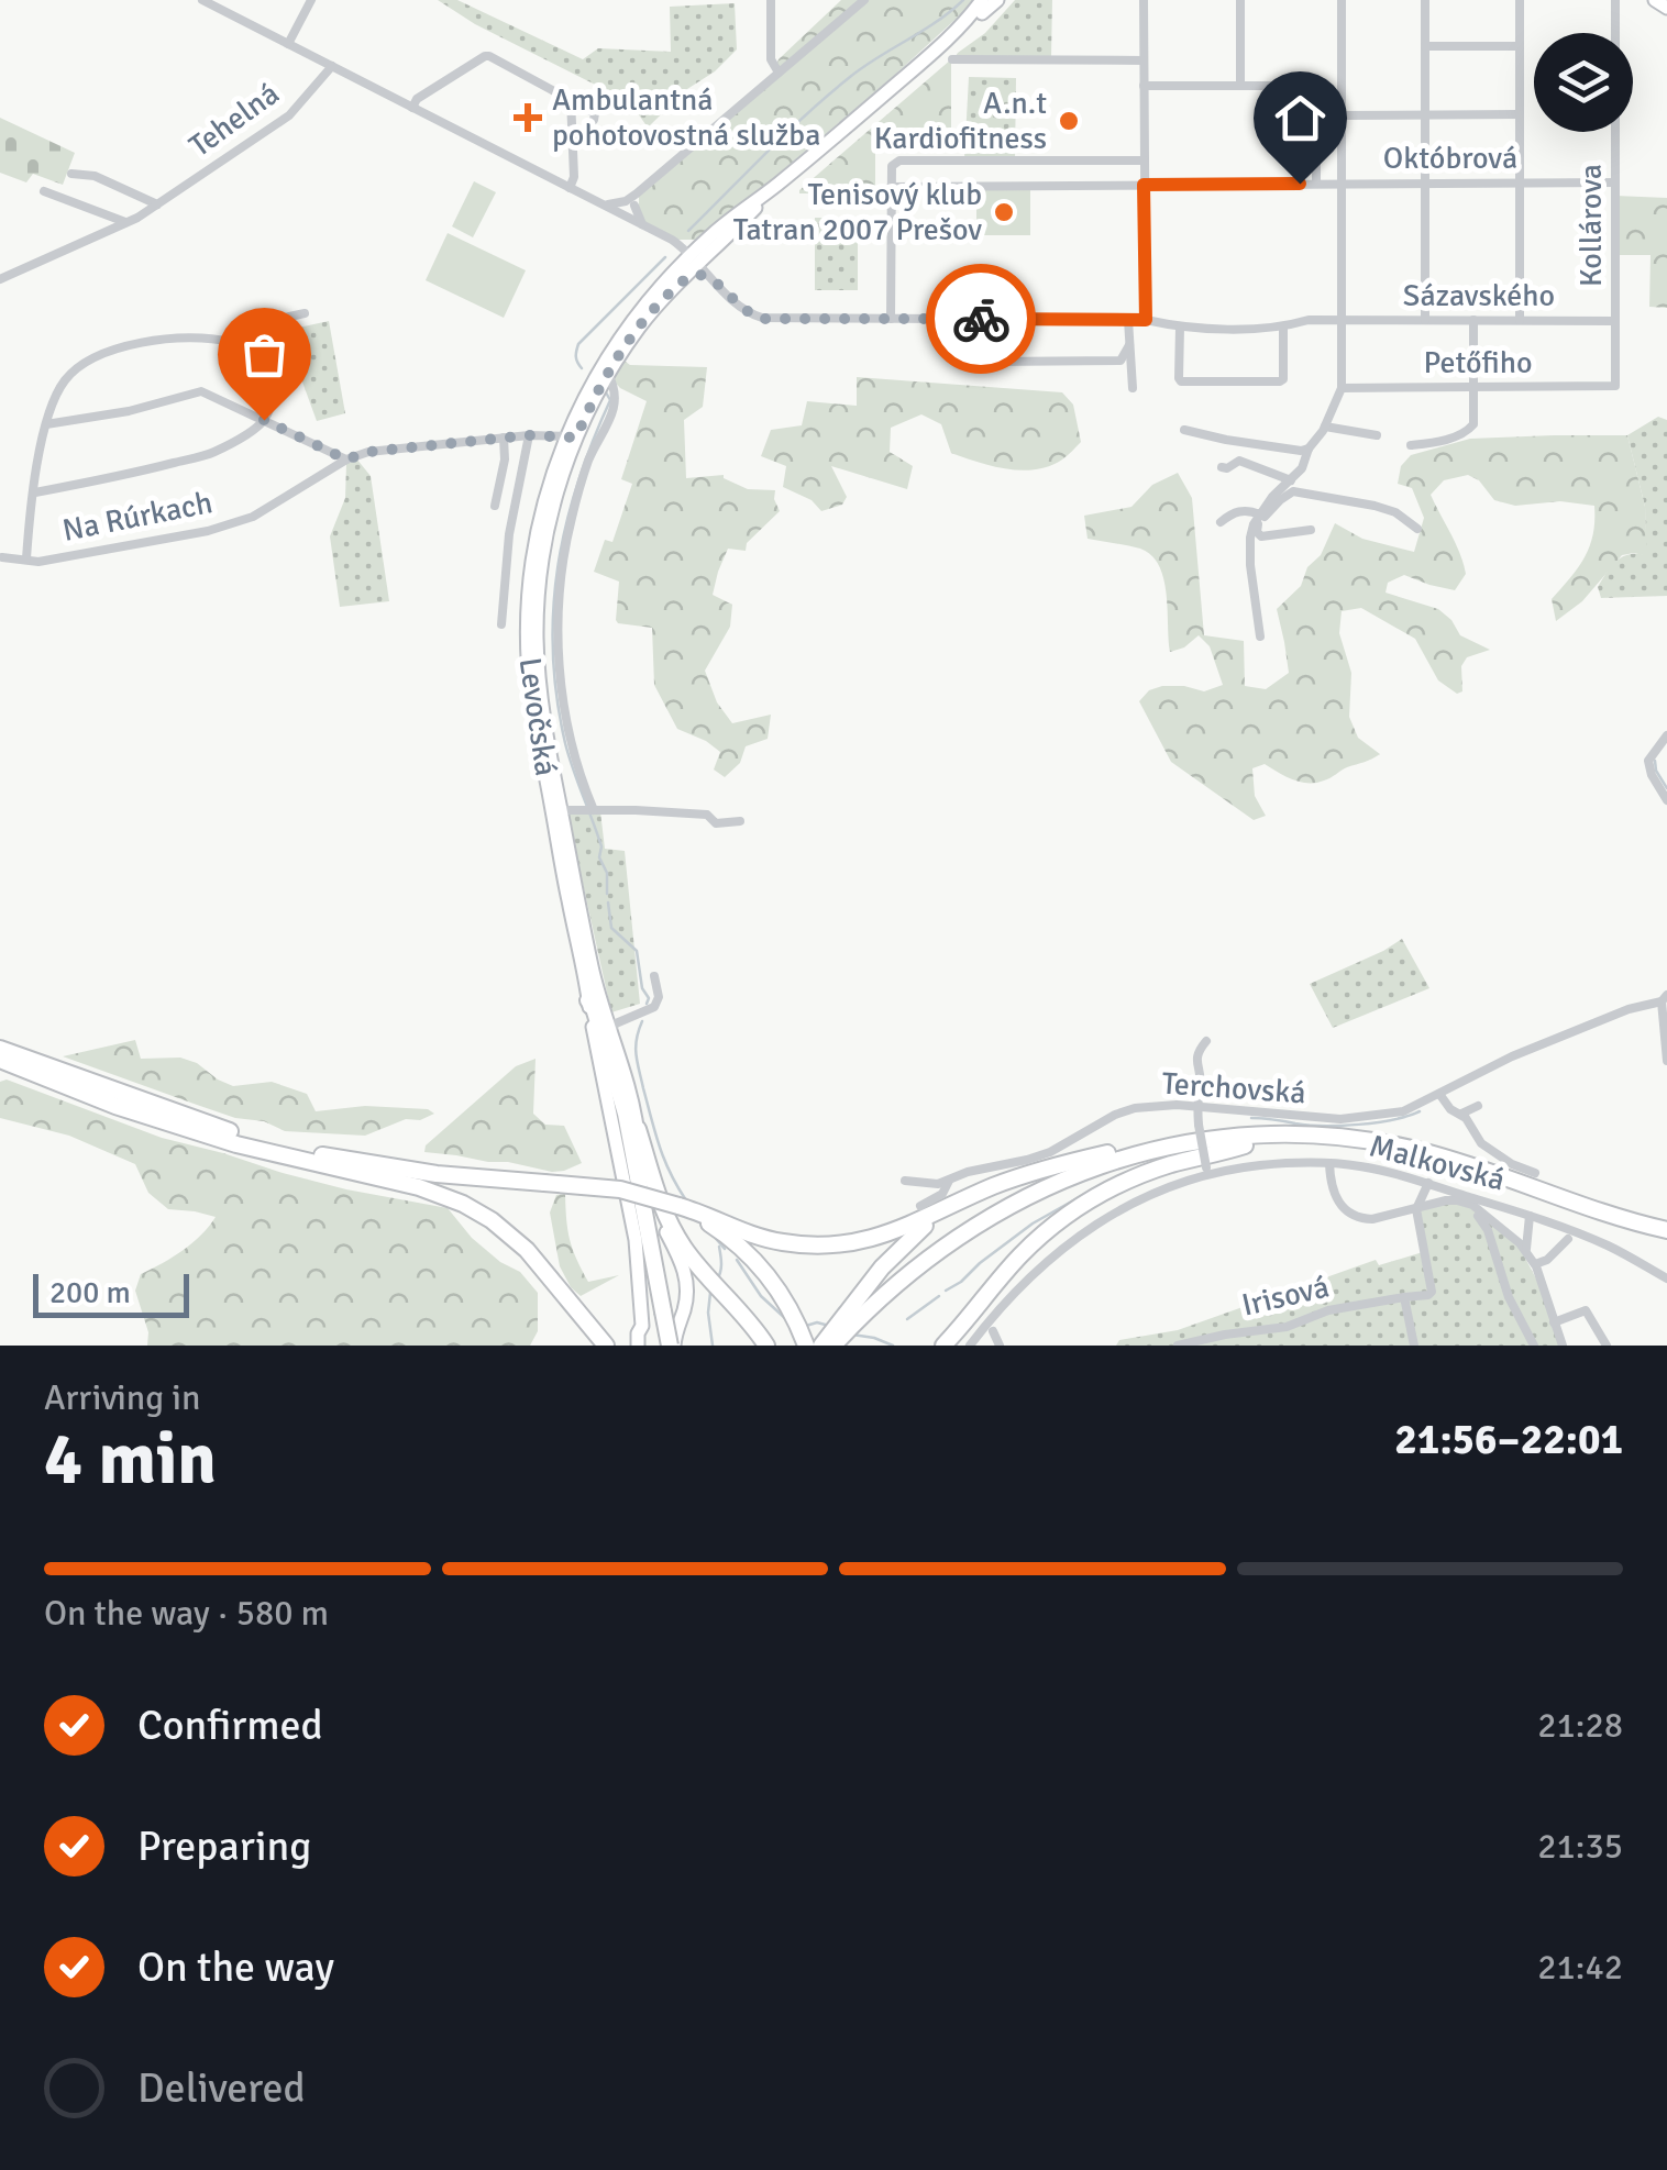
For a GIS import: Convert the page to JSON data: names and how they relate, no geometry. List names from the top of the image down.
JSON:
{
  "streets": {
    "main road": ["Levočská"],
    "street": [
      "Tehelná",
      "Októbrová",
      "Kollárova",
      "Sázavského",
      "Petőfiho",
      "Na Rúrkach",
      "Terchovská",
      "Malkovská",
      "Irisová"
    ]
  },
  "crossings": [
    ["Tehelná", "Sázavského"],
    ["Októbrová", "Kollárova"],
    ["Kollárova", "Sázavského"],
    ["Kollárova", "Petőfiho"],
    ["Sázavského", "Levočská"],
    ["Na Rúrkach", "Levočská"],
    ["Terchovská", "Malkovská"]
  ],
  "places": {
    "health": ["Ambulantná pohotovostná služba"],
    "other": ["A.n.t Kardiofitness", "Tenisový klub Tatran 2007 Prešov"]
  },
  "scale_bar": "200 m",
  "page": {
    "scale": "200 m",
    "heading": ["4 min", "Arriving in", "21:56–22:01"],
    "bar": "On the way · 580 m",
    "list": [
      ["Confirmed", "21:28"],
      ["Preparing", "21:35"],
      ["On the way", "21:42"],
      "Delivered"
    ]
  }
}
